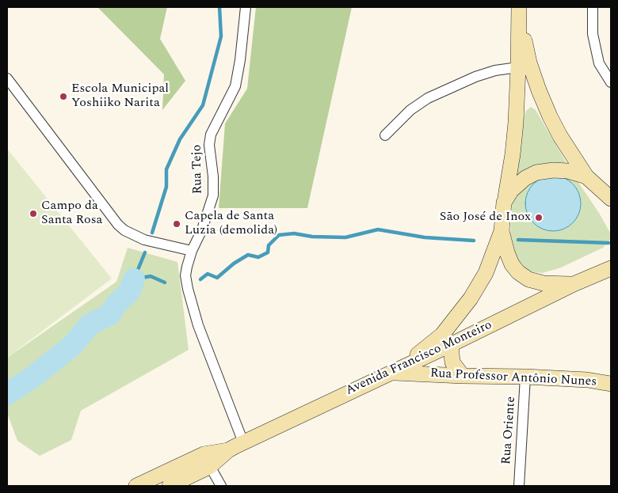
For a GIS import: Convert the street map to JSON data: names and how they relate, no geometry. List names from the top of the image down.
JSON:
{
  "streets": {
    "main road": ["Avenida Francisco Monteiro", "Rua Professor Antônio Nunes"],
    "street": ["Rua Tejo", "Rua Oriente"]
  },
  "crossings": [
    ["Rua Tejo", "Avenida Francisco Monteiro"],
    ["Avenida Francisco Monteiro", "Rua Professor Antônio Nunes"],
    ["Rua Professor Antônio Nunes", "Rua Oriente"]
  ],
  "places": [
    "Escola Municipal Yoshiiko Narita",
    "Campo da Santa Rosa",
    "São José de Inox",
    "Capela de Santa Luzia (demolida)"
  ]
}
